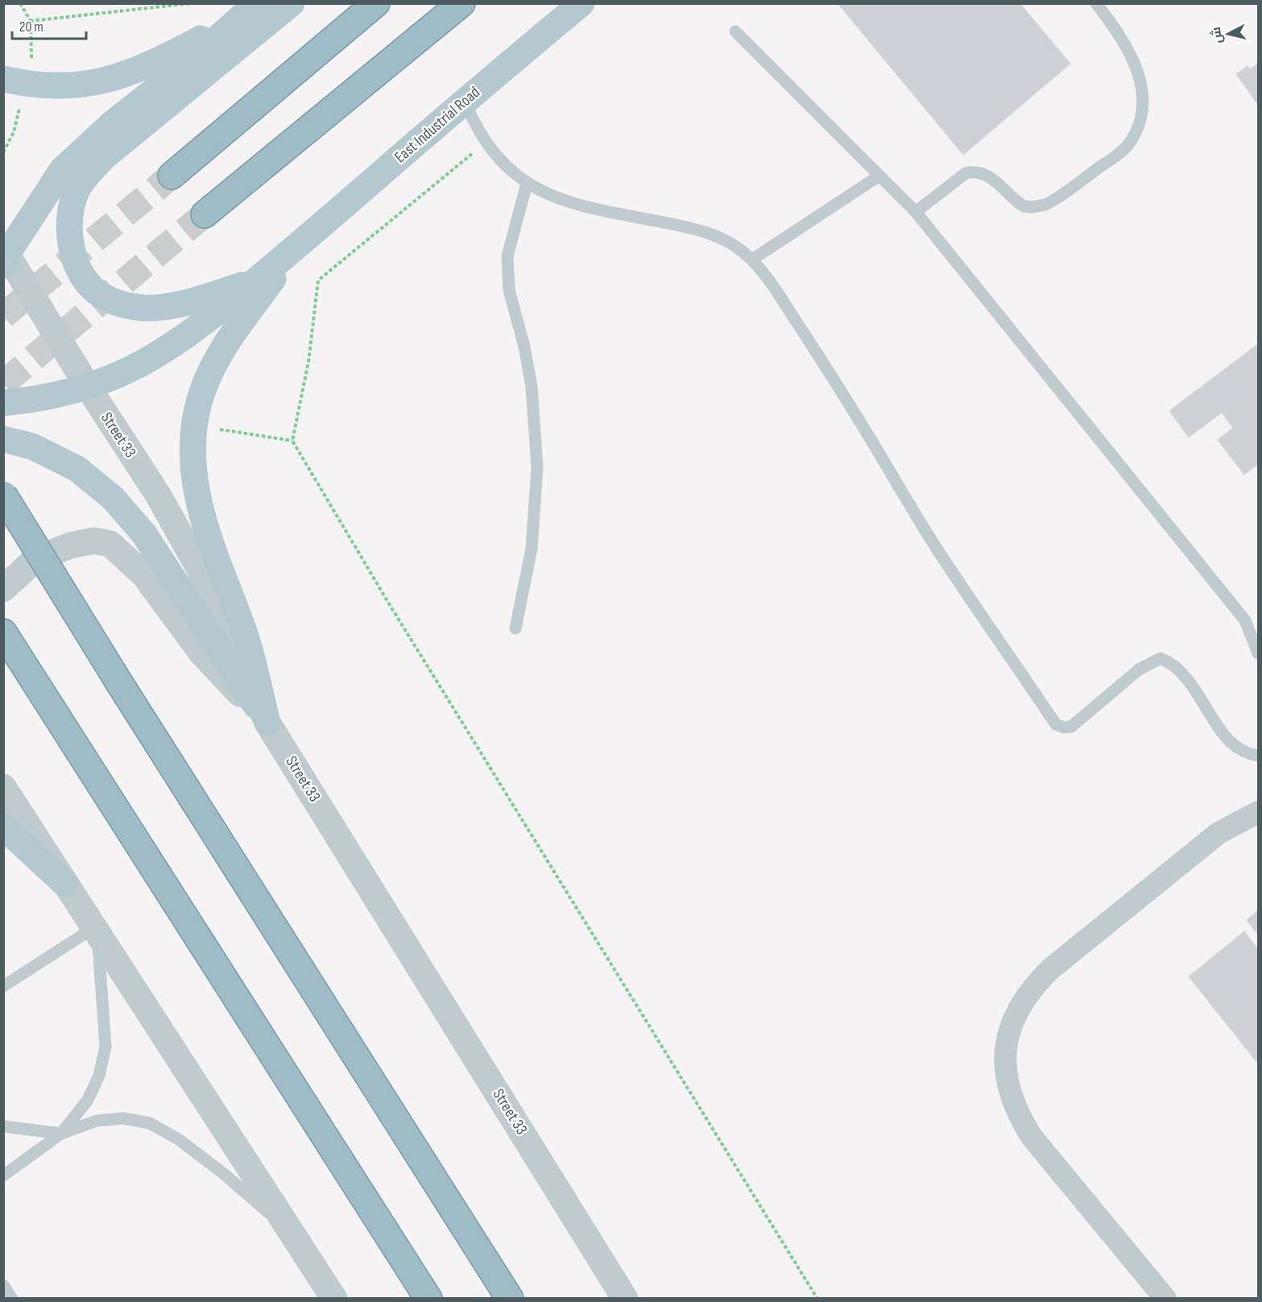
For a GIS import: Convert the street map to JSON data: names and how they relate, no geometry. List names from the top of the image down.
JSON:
{
  "streets": {
    "main road": ["East Industrial Road"],
    "street": ["Street 33"]
  },
  "scale_bar": "20 m",
  "north": "left"
}
